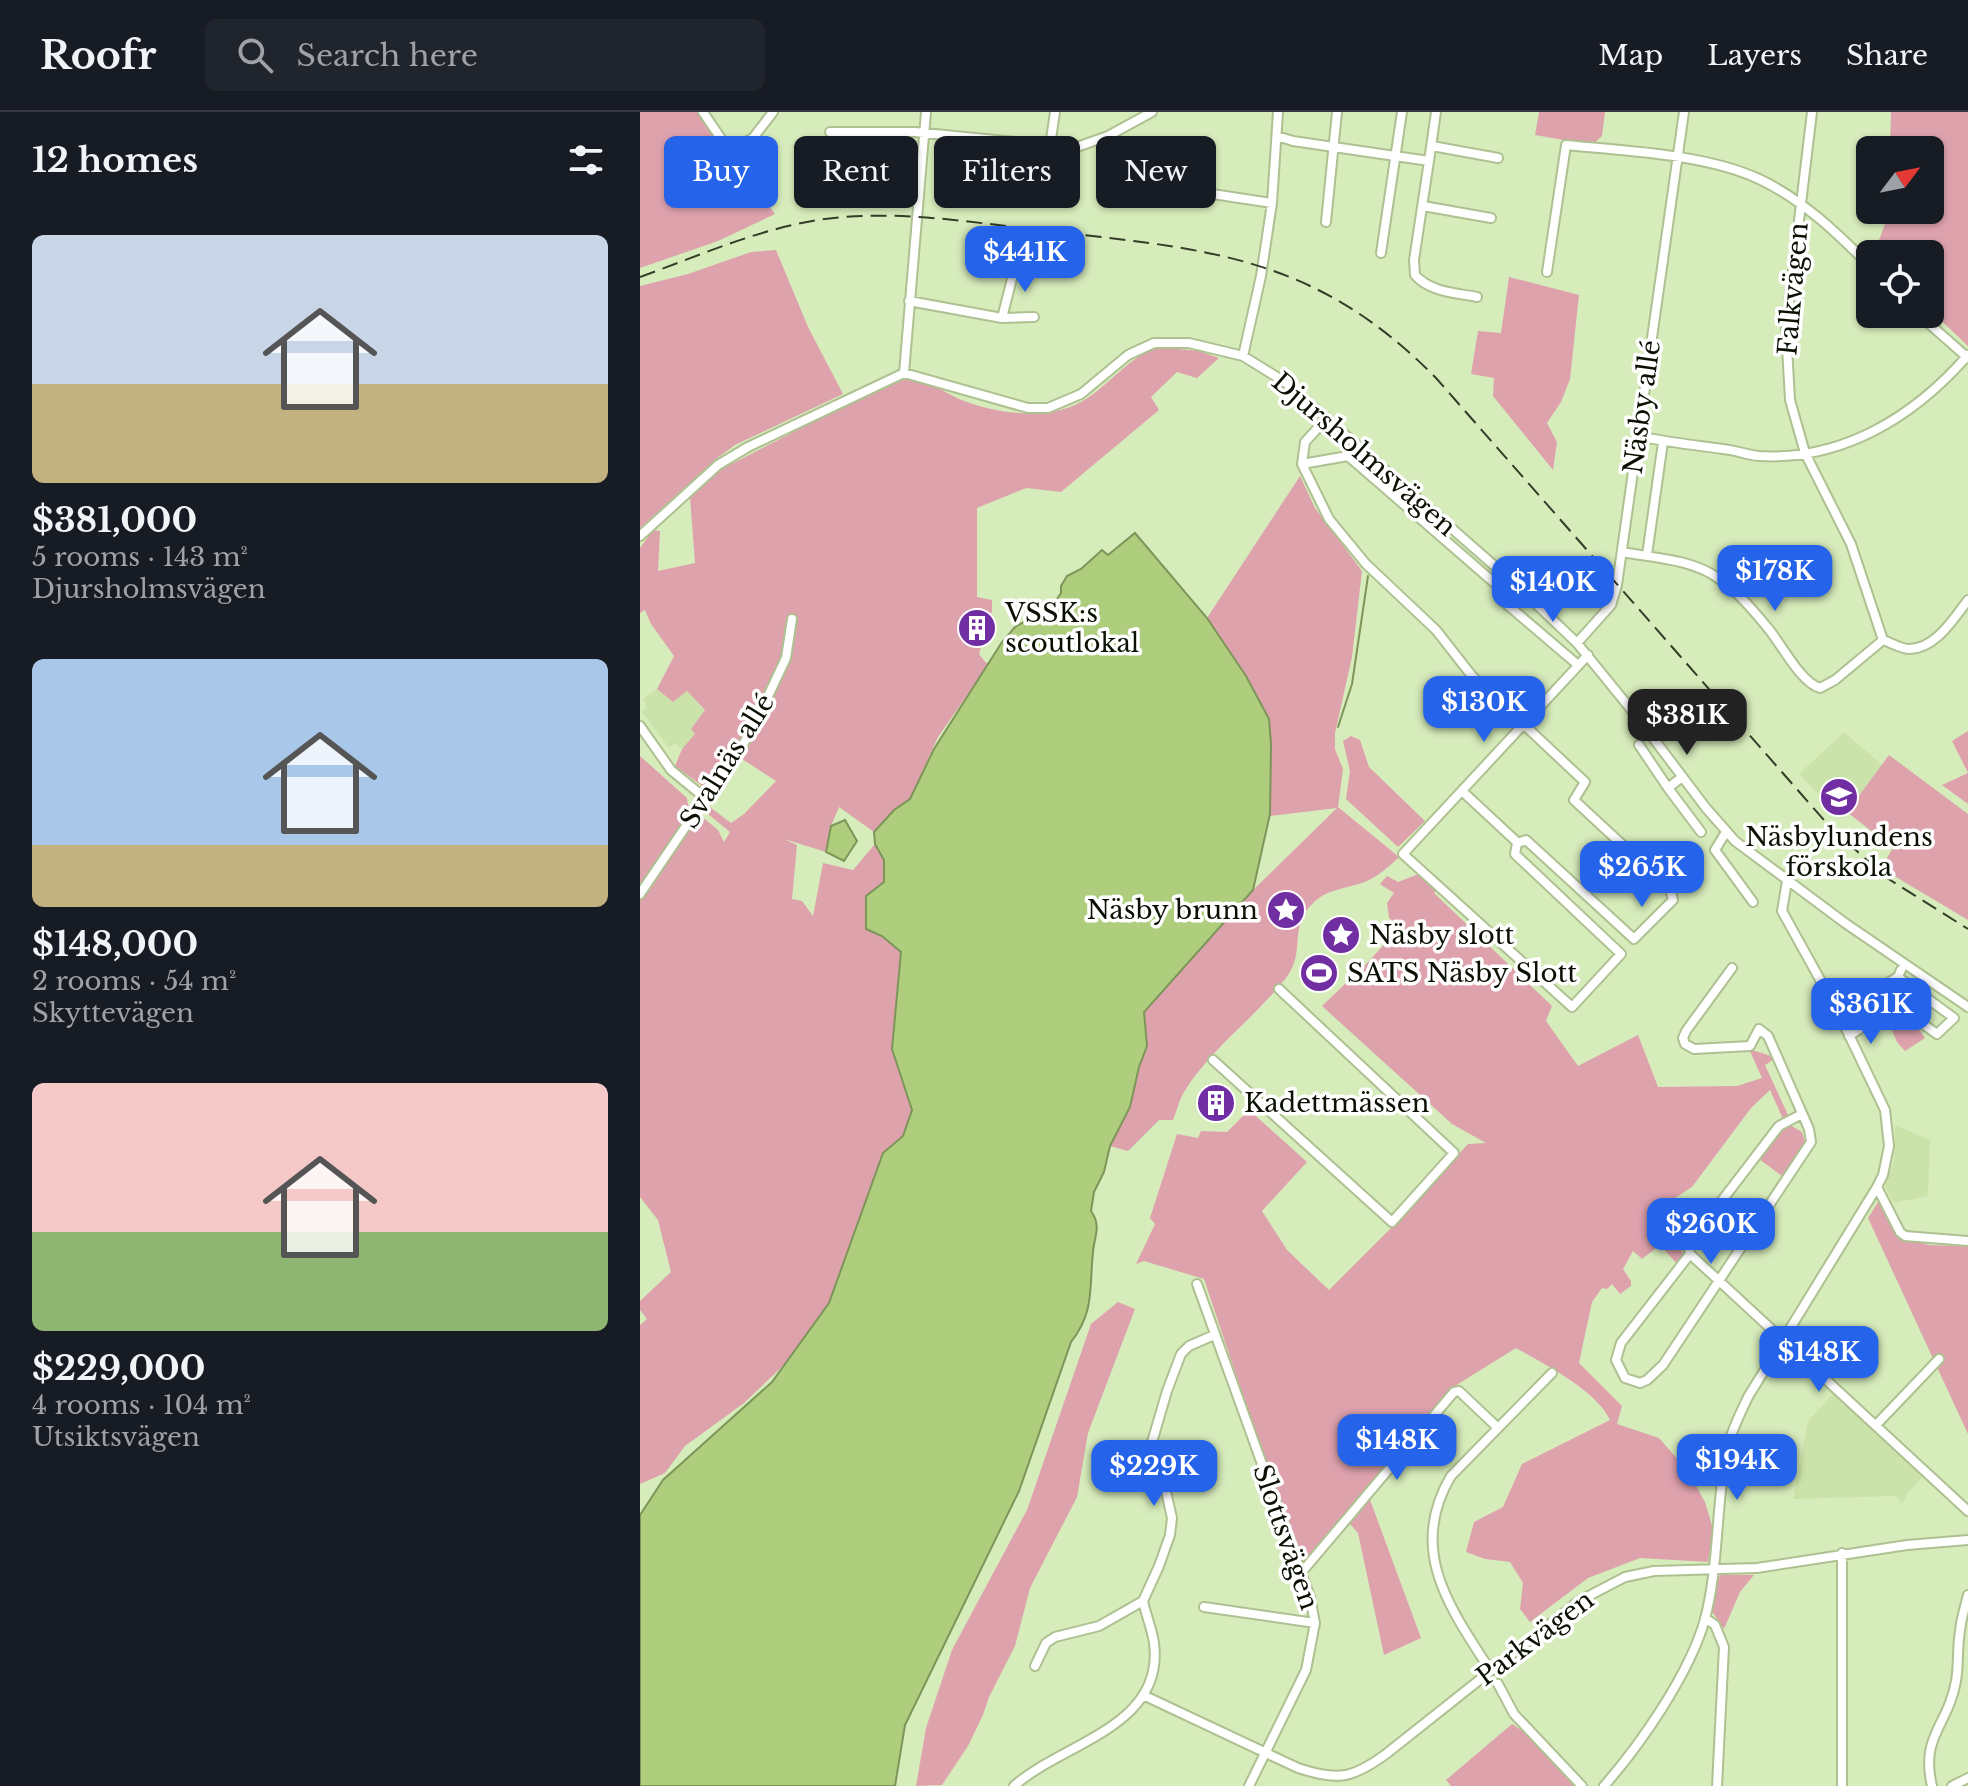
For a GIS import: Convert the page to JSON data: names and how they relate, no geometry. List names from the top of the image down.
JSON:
{
  "streets": {
    "street": [
      "Falkvägen",
      "Näsby allé",
      "Djursholmsvägen",
      "Svalnäs allé",
      "Slottsvägen",
      "Parkvägen"
    ]
  },
  "crossings": [
    ["Näsby allé", "Djursholmsvägen"],
    ["Slottsvägen", "Parkvägen"]
  ],
  "places": {
    "building": ["VSSK:s scoutlokal", "Kadettmässen"],
    "school or university": ["Näsbylundens förskola"],
    "place": ["Näsby brunn", "Näsby slott"],
    "sports": ["SATS Näsby Slott"]
  },
  "north": "top right",
  "page": {
    "header": "Roofr",
    "search": "Search here",
    "nav": ["Map", "Layers", "Share"],
    "heading": "12 homes",
    "chip": [
      "Buy",
      "Rent",
      "Filters",
      "New"
    ],
    "list": [
      {
        "name": "$381,000",
        "note": "5 rooms · 143 m² · Djursholmsvägen"
      },
      {
        "name": "$148,000",
        "note": "2 rooms · 54 m² · Skyttevägen"
      },
      {
        "name": "$229,000",
        "note": "4 rooms · 104 m² · Utsiktsvägen"
      }
    ],
    "price": [
      "$441K",
      "$178K",
      "$140K",
      "$130K",
      "$381K",
      "$265K",
      "$361K",
      "$260K",
      "$148K",
      "$148K",
      "$194K",
      "$229K"
    ]
  }
}
